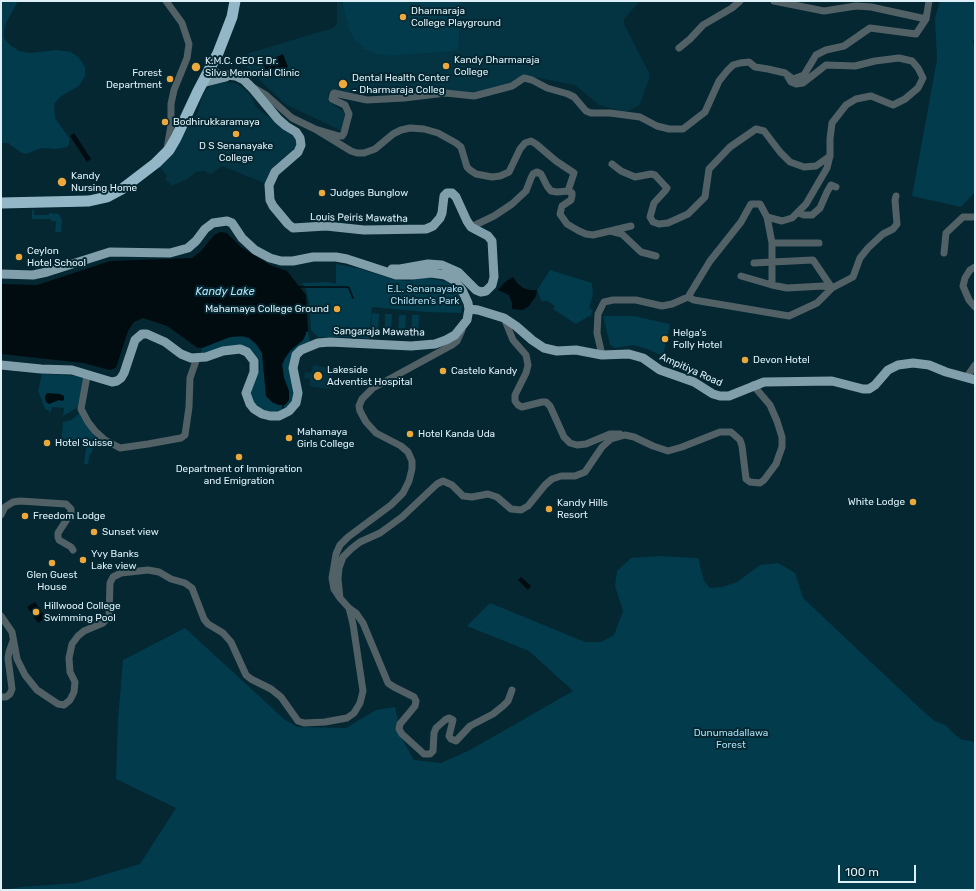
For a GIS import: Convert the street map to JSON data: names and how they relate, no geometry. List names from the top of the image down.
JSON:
{
  "streets": {
    "main road": ["Louis Peiris Mawatha", "Sangaraja Mawatha", "Ampitiya Road"]
  },
  "crossings": [
    ["Sangaraja Mawatha", "Ampitiya Road"]
  ],
  "water": ["Kandy Lake"],
  "parks": ["E.L. Senanayake Children's Park", "Dunumadallawa Forest"],
  "places": [
    "Dharmaraja College Playground",
    "Kandy Dharmaraja College",
    "K.M.C. CEO E Dr. Silva Memorial Clinic",
    "Forest Department",
    "Dental Health Center - Dharmaraja Colleg",
    "Bodhirukkaramaya",
    "D S Senanayake College",
    "Kandy Nursing Home",
    "Judges Bunglow",
    "Ceylon Hotel School",
    "Mahamaya College Ground",
    "Helga's Folly Hotel",
    "Devon Hotel",
    "Castelo Kandy",
    "Lakeside Adventist Hospital",
    "Hotel Kanda Uda",
    "Mahamaya Girls College",
    "Hotel Suisse",
    "Department of Immigration and Emigration",
    "White Lodge",
    "Kandy Hills Resort",
    "Freedom Lodge",
    "Sunset view",
    "Yvy Banks Lake view",
    "Glen Guest House",
    "Hillwood College Swimming Pool"
  ],
  "scale_bar": "100 m"
}
